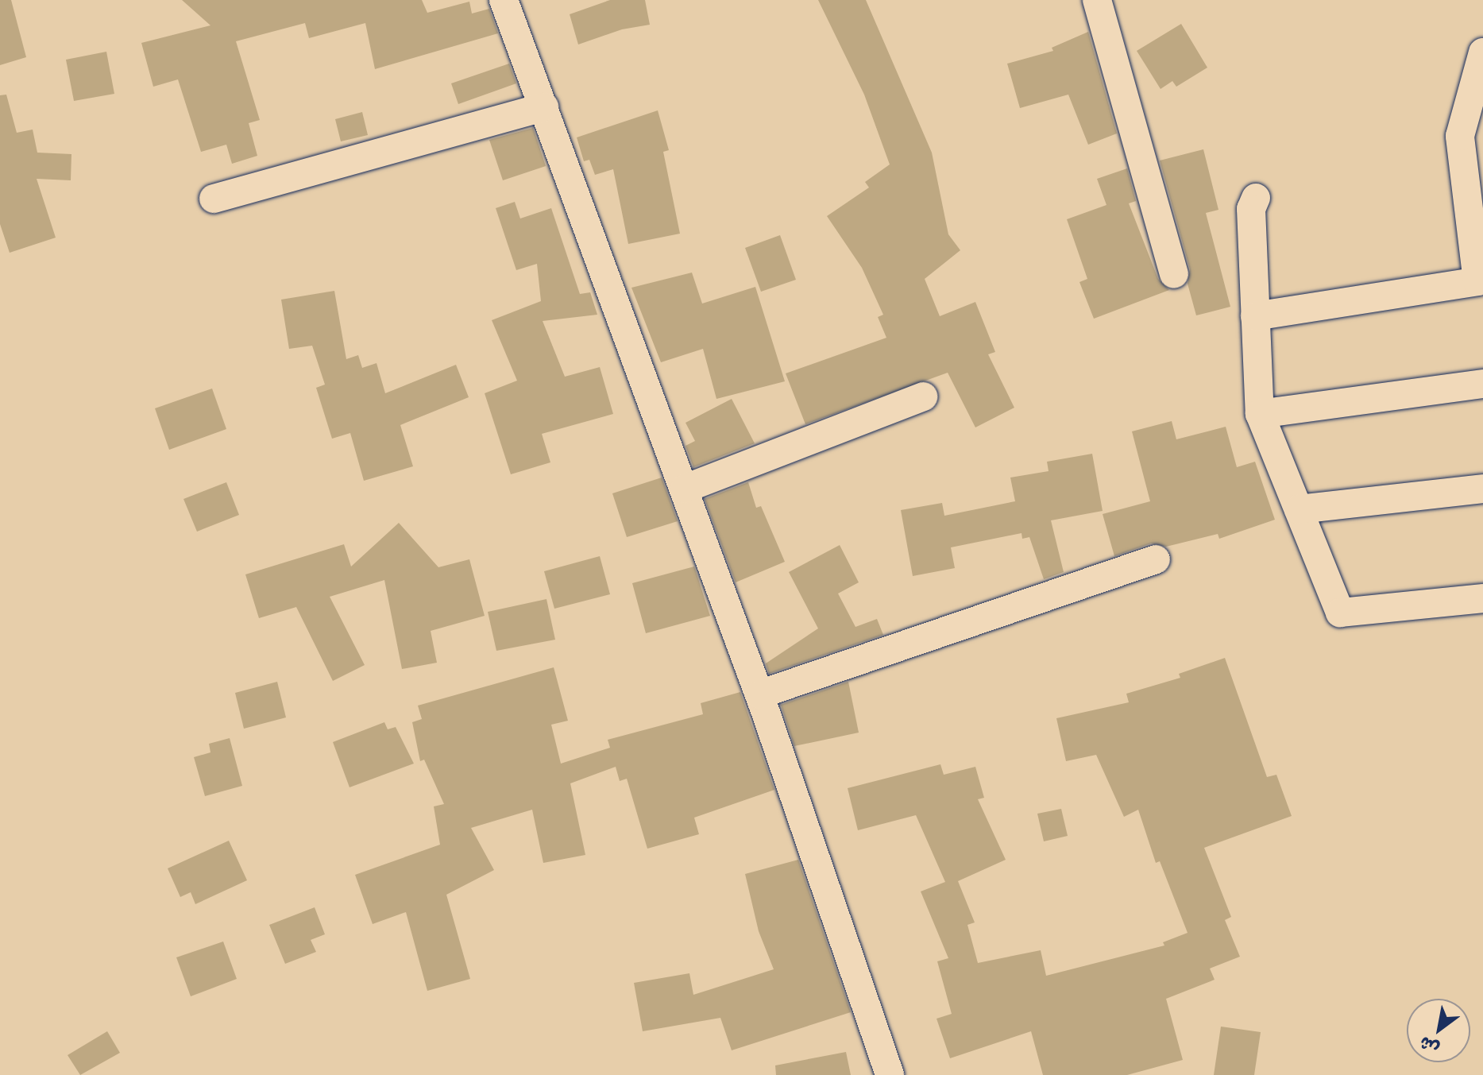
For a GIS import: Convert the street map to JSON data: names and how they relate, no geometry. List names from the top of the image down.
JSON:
{
  "north": "bottom left"
}
